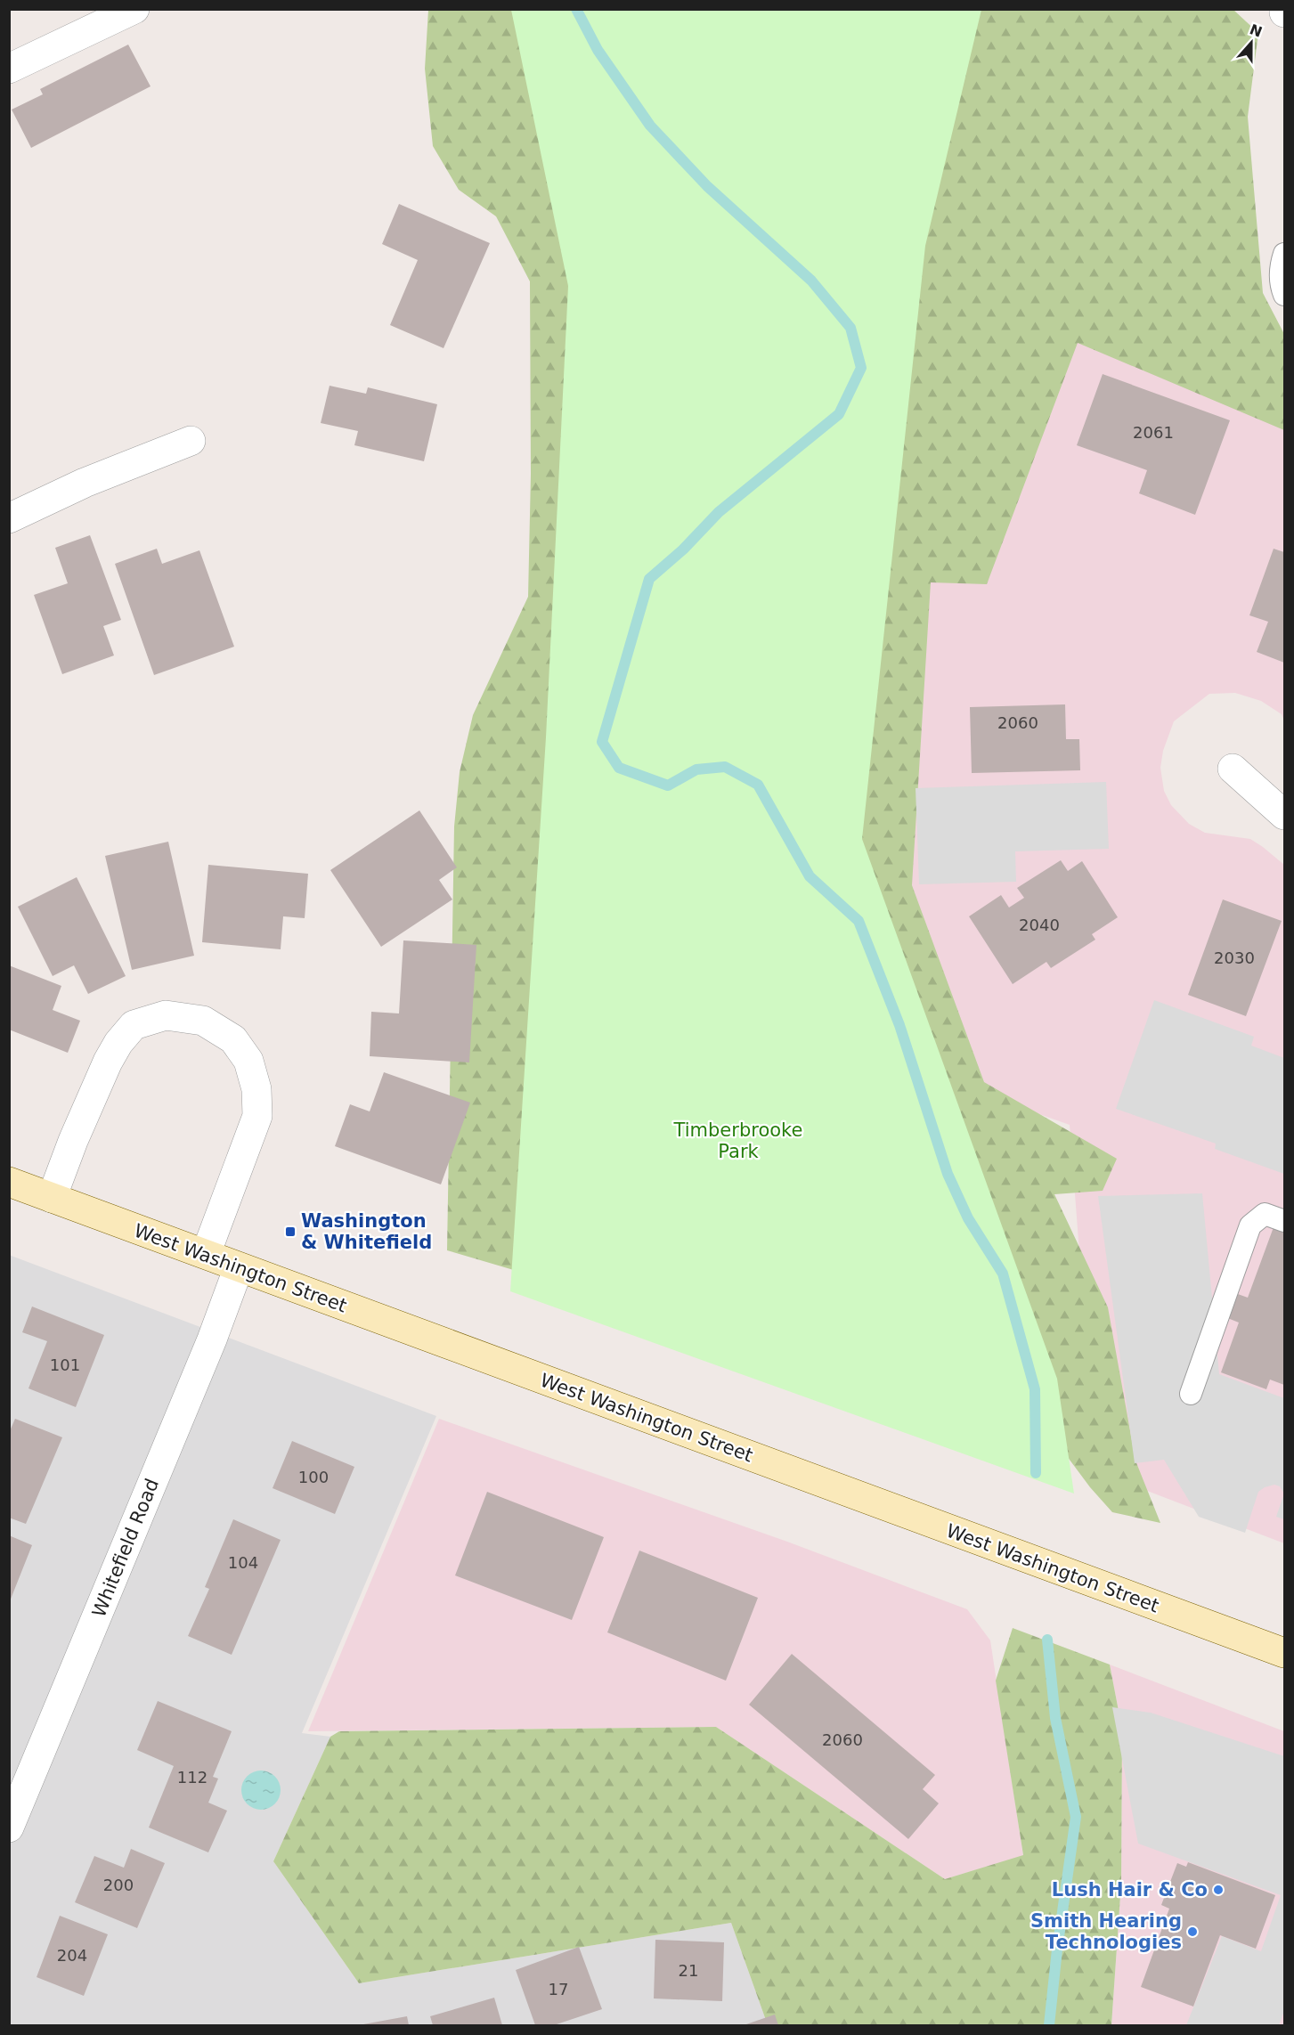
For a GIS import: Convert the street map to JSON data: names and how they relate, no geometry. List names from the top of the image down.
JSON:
{
  "streets": {
    "street": ["West Washington Street", "Whitefield Road"]
  },
  "crossings": [
    ["West Washington Street", "Whitefield Road"]
  ],
  "parks": ["Timberbrooke Park"],
  "places": {
    "transit": ["Washington & Whitefield"],
    "other": ["Lush Hair & Co", "Smith Hearing Technologies"]
  },
  "house_numbers": [
    "2061",
    "2060",
    "2040",
    "2030",
    "101",
    "100",
    "104",
    "2060",
    "112",
    "200",
    "204",
    "21",
    "17"
  ],
  "north": "top"
}
